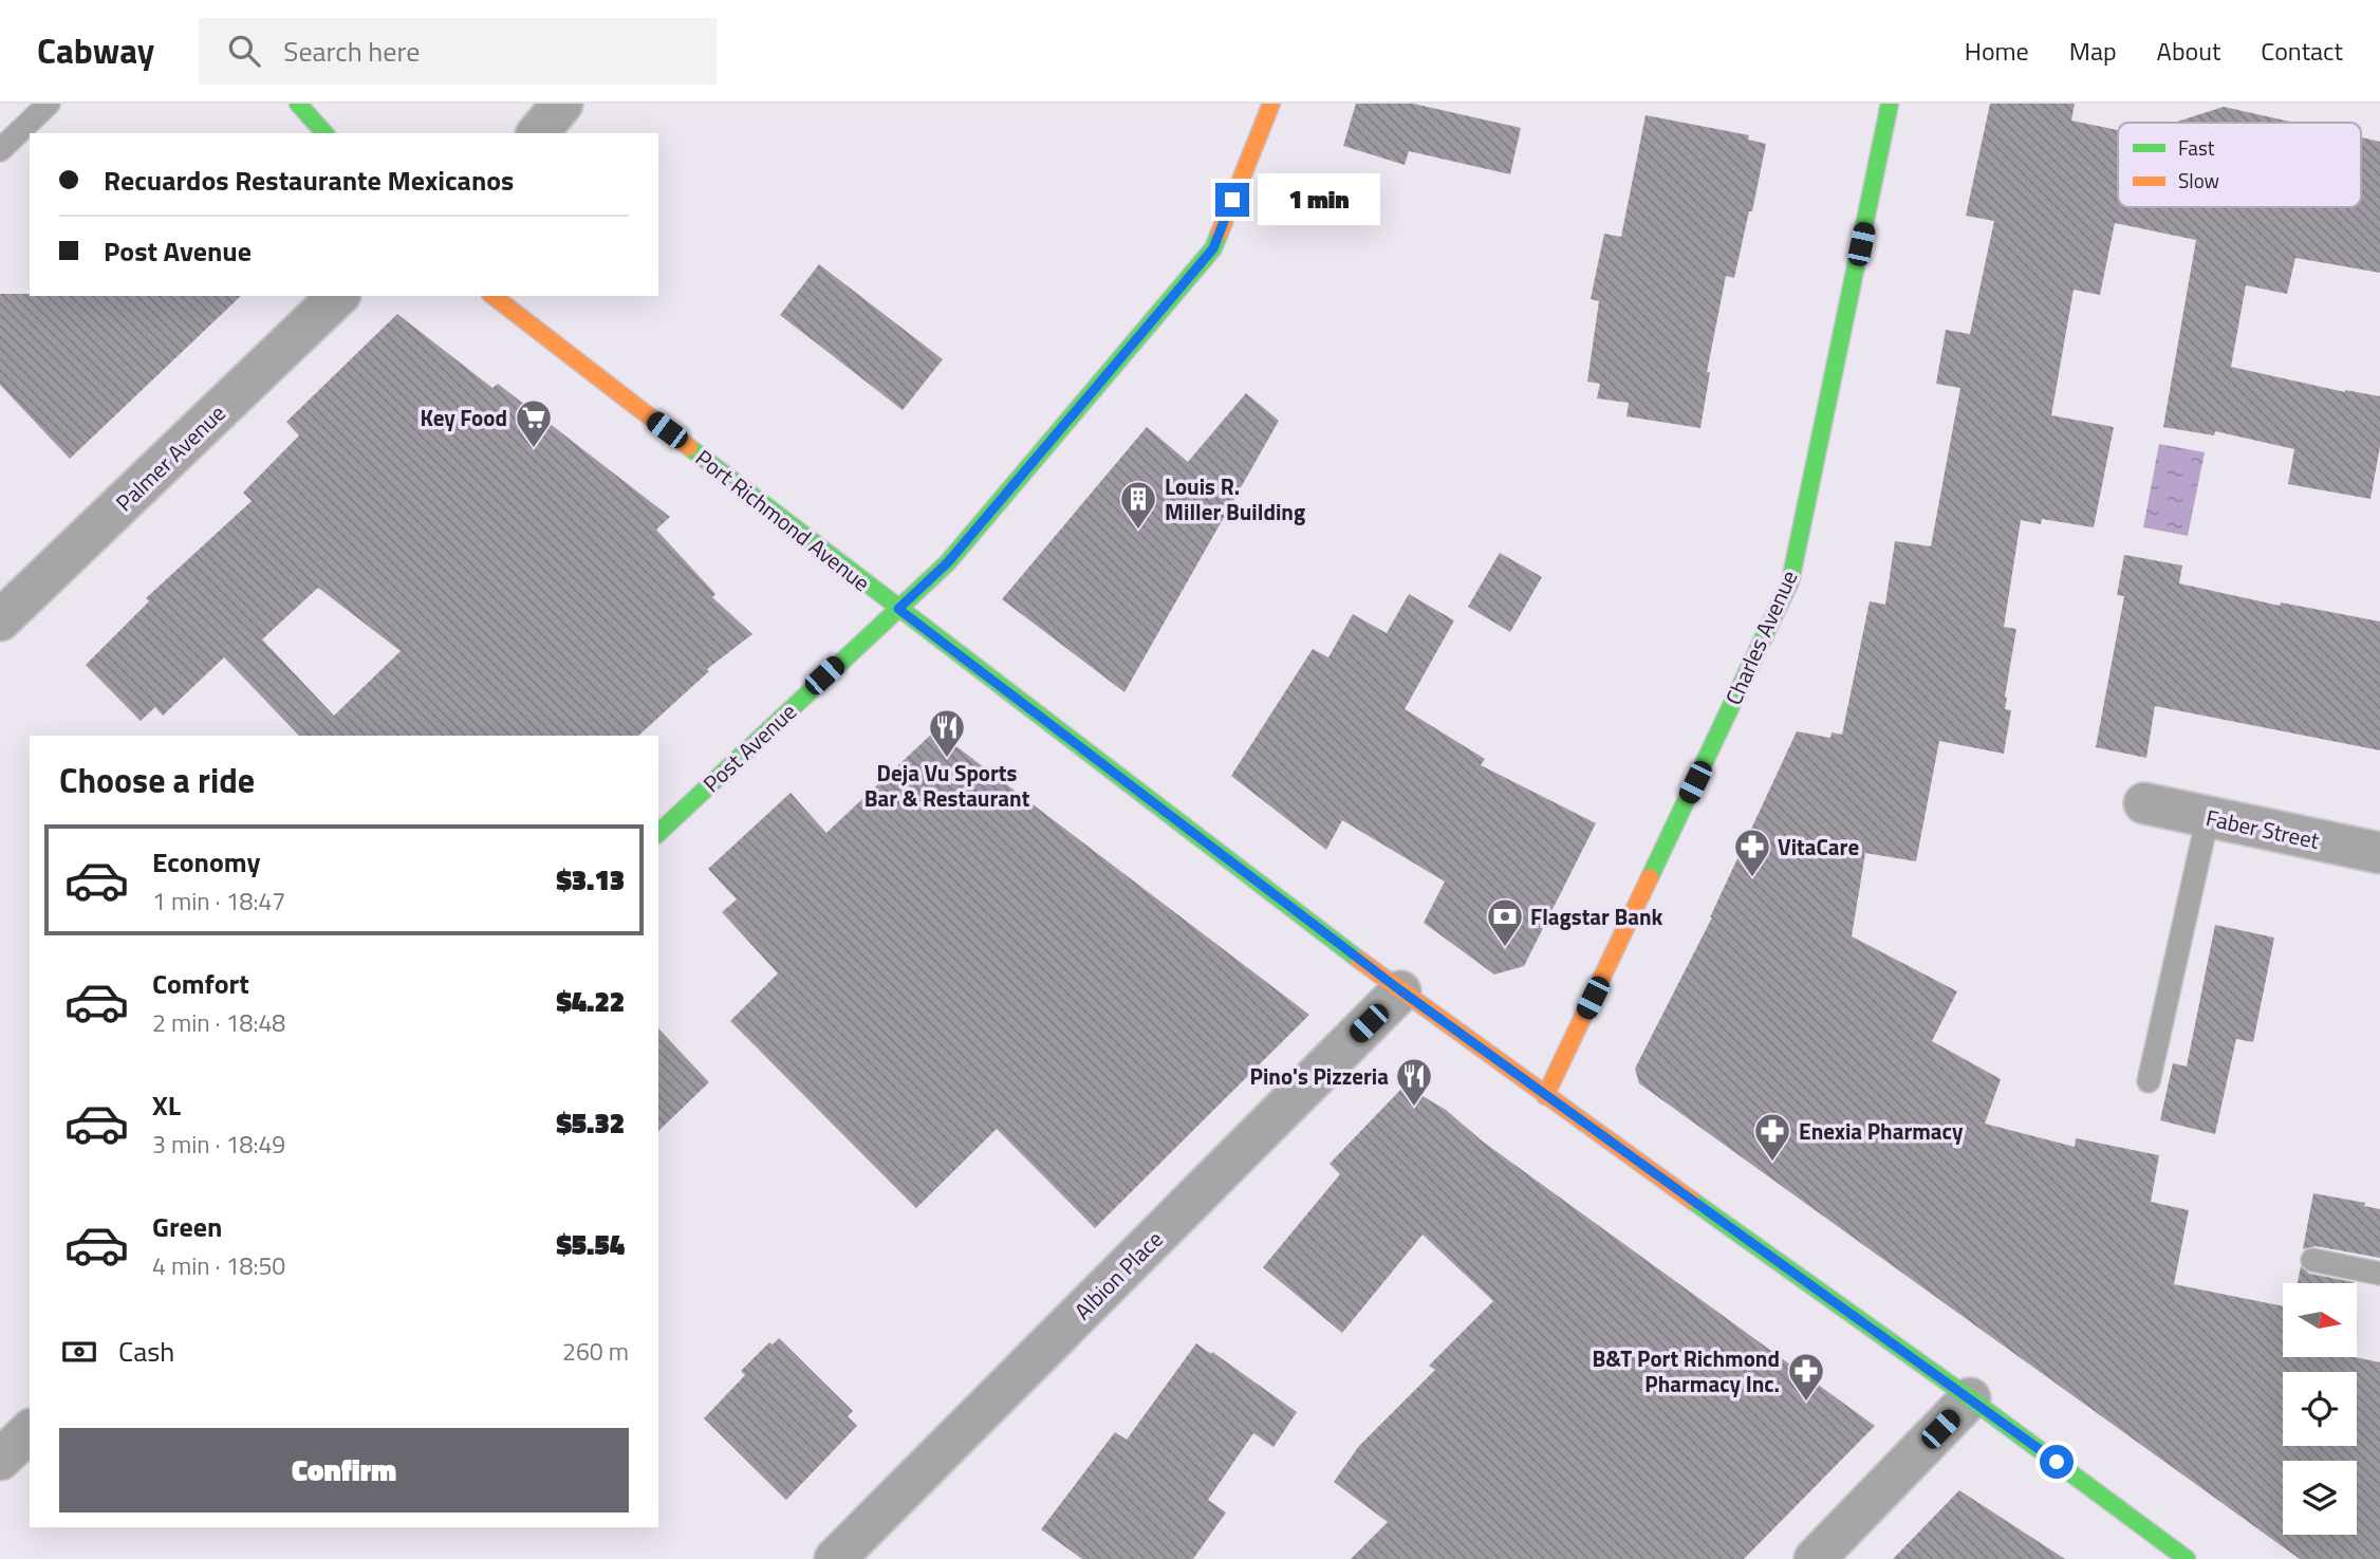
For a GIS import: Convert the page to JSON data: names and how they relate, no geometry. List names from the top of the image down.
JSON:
{
  "streets": {
    "street": [
      "Palmer Avenue",
      "Port Richmond Avenue",
      "Charles Avenue",
      "Post Avenue",
      "Faber Street",
      "Albion Place"
    ]
  },
  "crossings": [
    ["Port Richmond Avenue", "Charles Avenue"],
    ["Port Richmond Avenue", "Post Avenue"],
    ["Port Richmond Avenue", "Albion Place"]
  ],
  "places": {
    "supermarket": ["Key Food"],
    "building": ["Louis R. Miller Building"],
    "restaurant": ["Deja Vu Sports Bar & Restaurant", "Pino's Pizzeria"],
    "pharmacy": ["VitaCare", "Enexia Pharmacy", "B&T Port Richmond Pharmacy Inc."],
    "bank": ["Flagstar Bank"]
  },
  "legend": ["Fast", "Slow"],
  "north": "right",
  "page": {
    "header": "Cabway",
    "search": "Search here",
    "nav": [
      "Home",
      "Map",
      "About",
      "Contact"
    ],
    "banner": ["Recuardos Restaurante Mexicanos", "Post Avenue"],
    "bubble": "1 min",
    "heading": "Choose a ride",
    "list": [
      {
        "name": "Economy",
        "note": "1 min · 18:47",
        "value": "$3.13"
      },
      {
        "name": "Comfort",
        "note": "2 min · 18:48",
        "value": "$4.22"
      },
      {
        "name": "XL",
        "note": "3 min · 18:49",
        "value": "$5.32"
      },
      {
        "name": "Green",
        "note": "4 min · 18:50",
        "value": "$5.54"
      }
    ],
    "pay": ["Cash", "260 m"],
    "buttons": "Confirm"
  }
}
